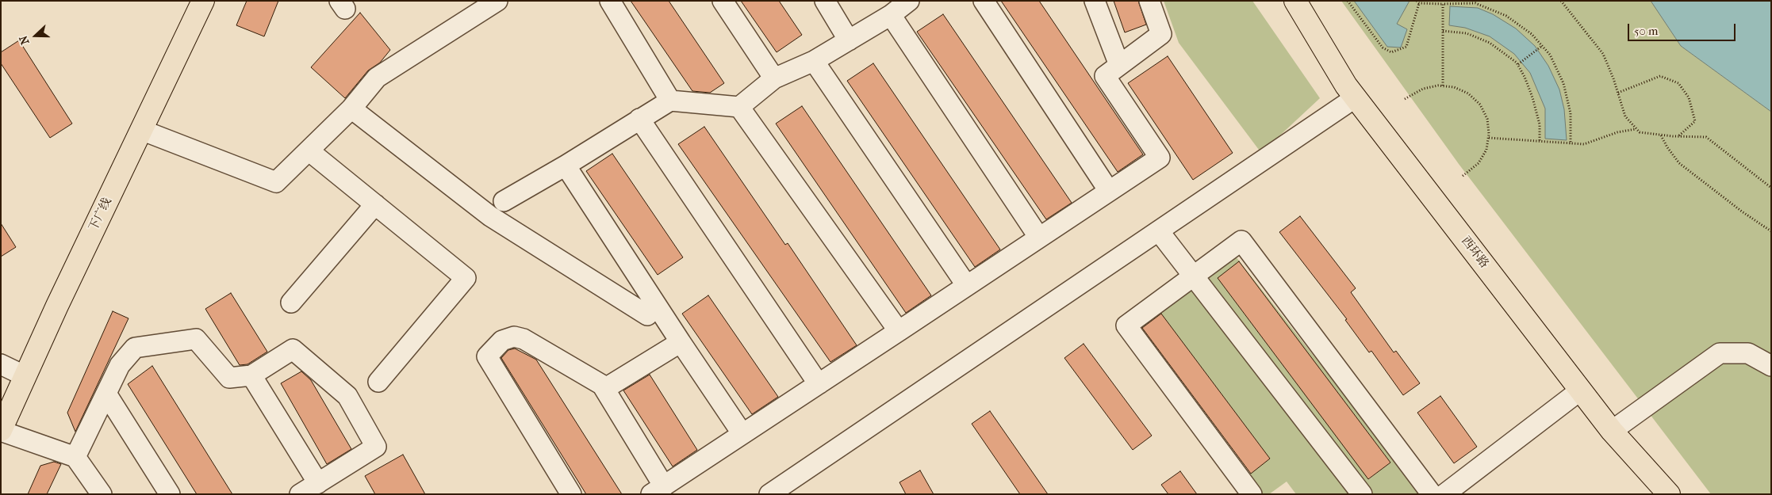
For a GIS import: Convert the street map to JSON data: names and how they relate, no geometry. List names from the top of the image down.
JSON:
{
  "streets": {
    "main road": ["下广线", "西环路"]
  },
  "scale_bar": "50 m",
  "north": "left"
}
